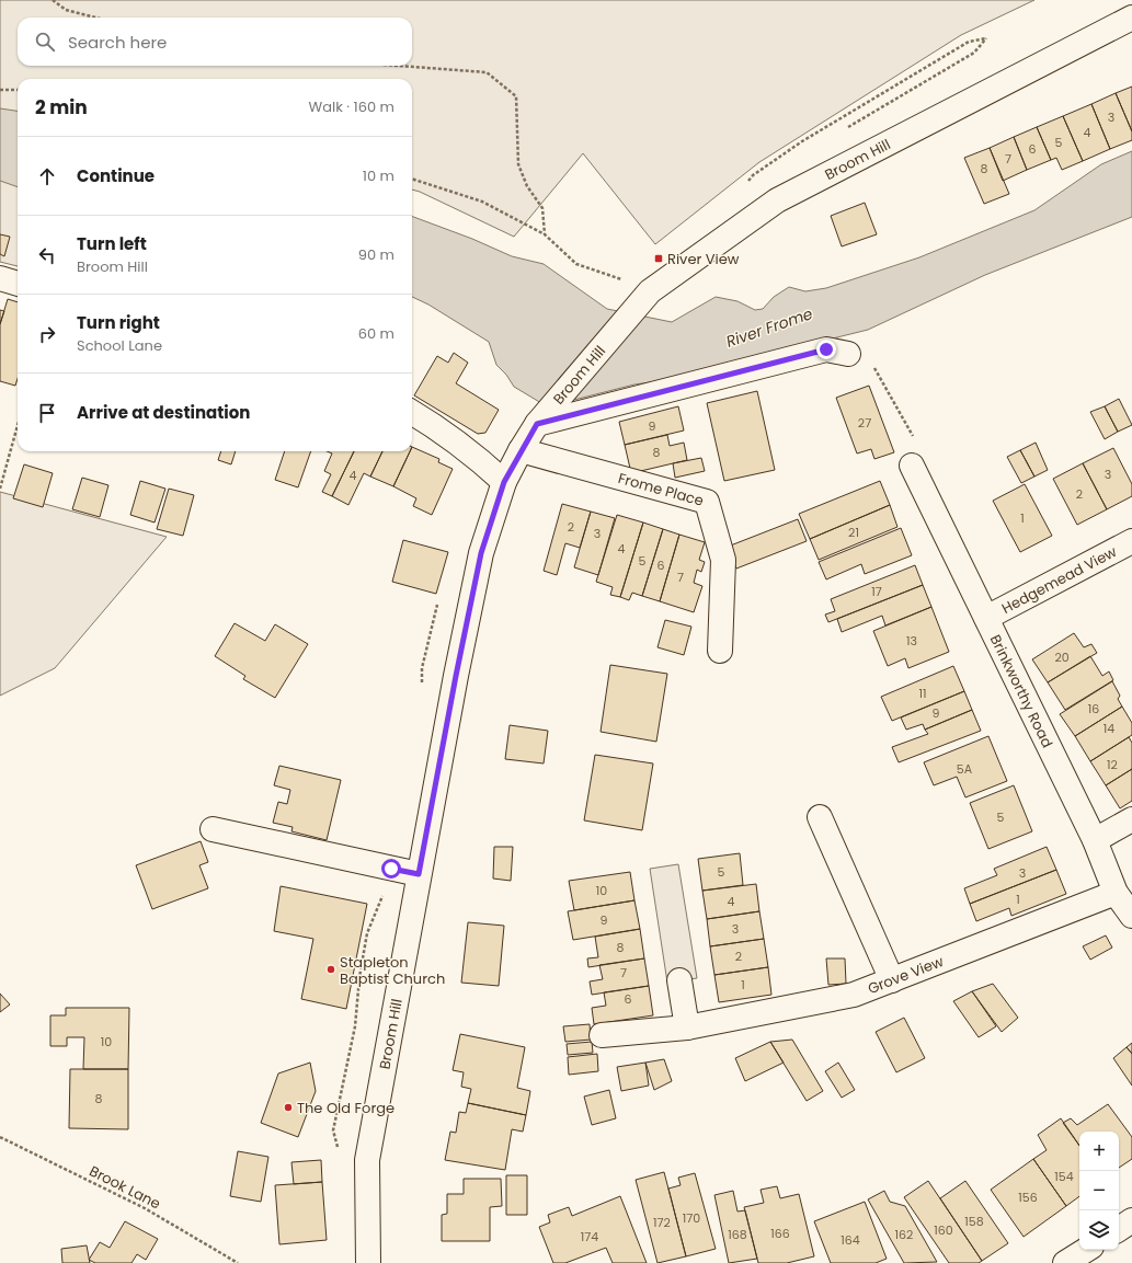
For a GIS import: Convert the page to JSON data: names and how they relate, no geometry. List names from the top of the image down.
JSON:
{
  "streets": {
    "street": [
      "Broom Hill",
      "Frome Place",
      "Hedgemead View",
      "Brinkworthy Road",
      "Grove View"
    ],
    "path": ["Brook Lane"]
  },
  "crossings": [
    ["Broom Hill", "Frome Place"],
    ["Hedgemead View", "Brinkworthy Road"],
    ["Brinkworthy Road", "Grove View"]
  ],
  "water": ["River Frome"],
  "places": {
    "transit": ["River View"],
    "other": ["Stapleton Baptist Church", "The Old Forge"]
  },
  "house_numbers": [
    "3",
    "4",
    "5",
    "6",
    "7",
    "8",
    "27",
    "9",
    "8",
    "3",
    "4",
    "2",
    "1",
    "2",
    "21",
    "3",
    "4",
    "5",
    "6",
    "7",
    "17",
    "13",
    "20",
    "11",
    "16",
    "9",
    "14",
    "12",
    "5A",
    "5",
    "5",
    "3",
    "10",
    "1",
    "4",
    "9",
    "3",
    "8",
    "2",
    "7",
    "1",
    "6",
    "10",
    "8",
    "154",
    "156",
    "170",
    "158",
    "172",
    "160",
    "166",
    "168",
    "162",
    "174",
    "164"
  ],
  "page": {
    "search": "Search here",
    "heading": ["2 min", "Walk · 160 m"],
    "list": [
      ["Continue", "10 m"],
      ["Turn left", "Broom Hill", "90 m"],
      ["Turn right", "School Lane", "60 m"],
      "Arrive at destination"
    ],
    "map_buttons": ["+", "−"]
  }
}
